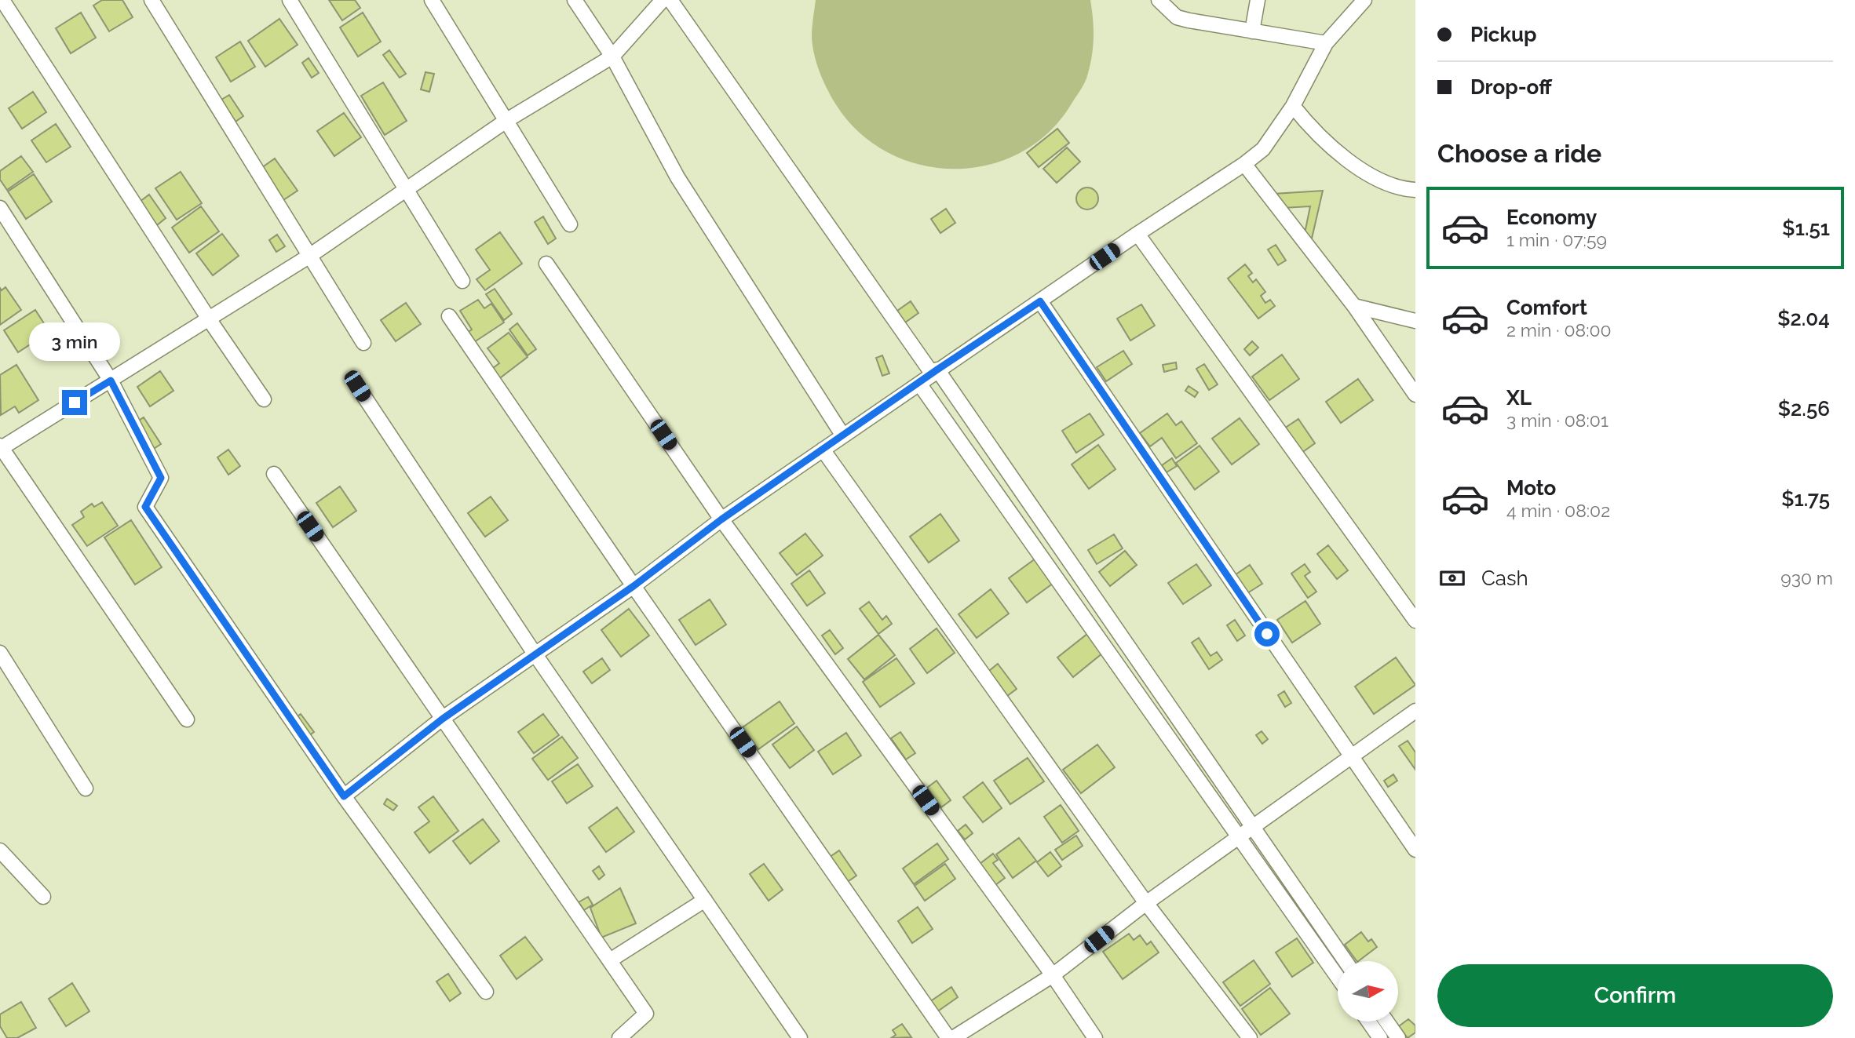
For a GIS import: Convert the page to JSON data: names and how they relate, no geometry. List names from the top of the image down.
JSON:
{
  "north": "right",
  "page": {
    "banner": ["Pickup", "Drop-off"],
    "heading": "Choose a ride",
    "list": [
      {
        "name": "Economy",
        "note": "1 min · 07:59",
        "value": "$1.51"
      },
      {
        "name": "Comfort",
        "note": "2 min · 08:00",
        "value": "$2.04"
      },
      {
        "name": "XL",
        "note": "3 min · 08:01",
        "value": "$2.56"
      },
      {
        "name": "Moto",
        "note": "4 min · 08:02",
        "value": "$1.75"
      }
    ],
    "bubble": "3 min",
    "pay": ["Cash", "930 m"],
    "buttons": "Confirm"
  }
}
